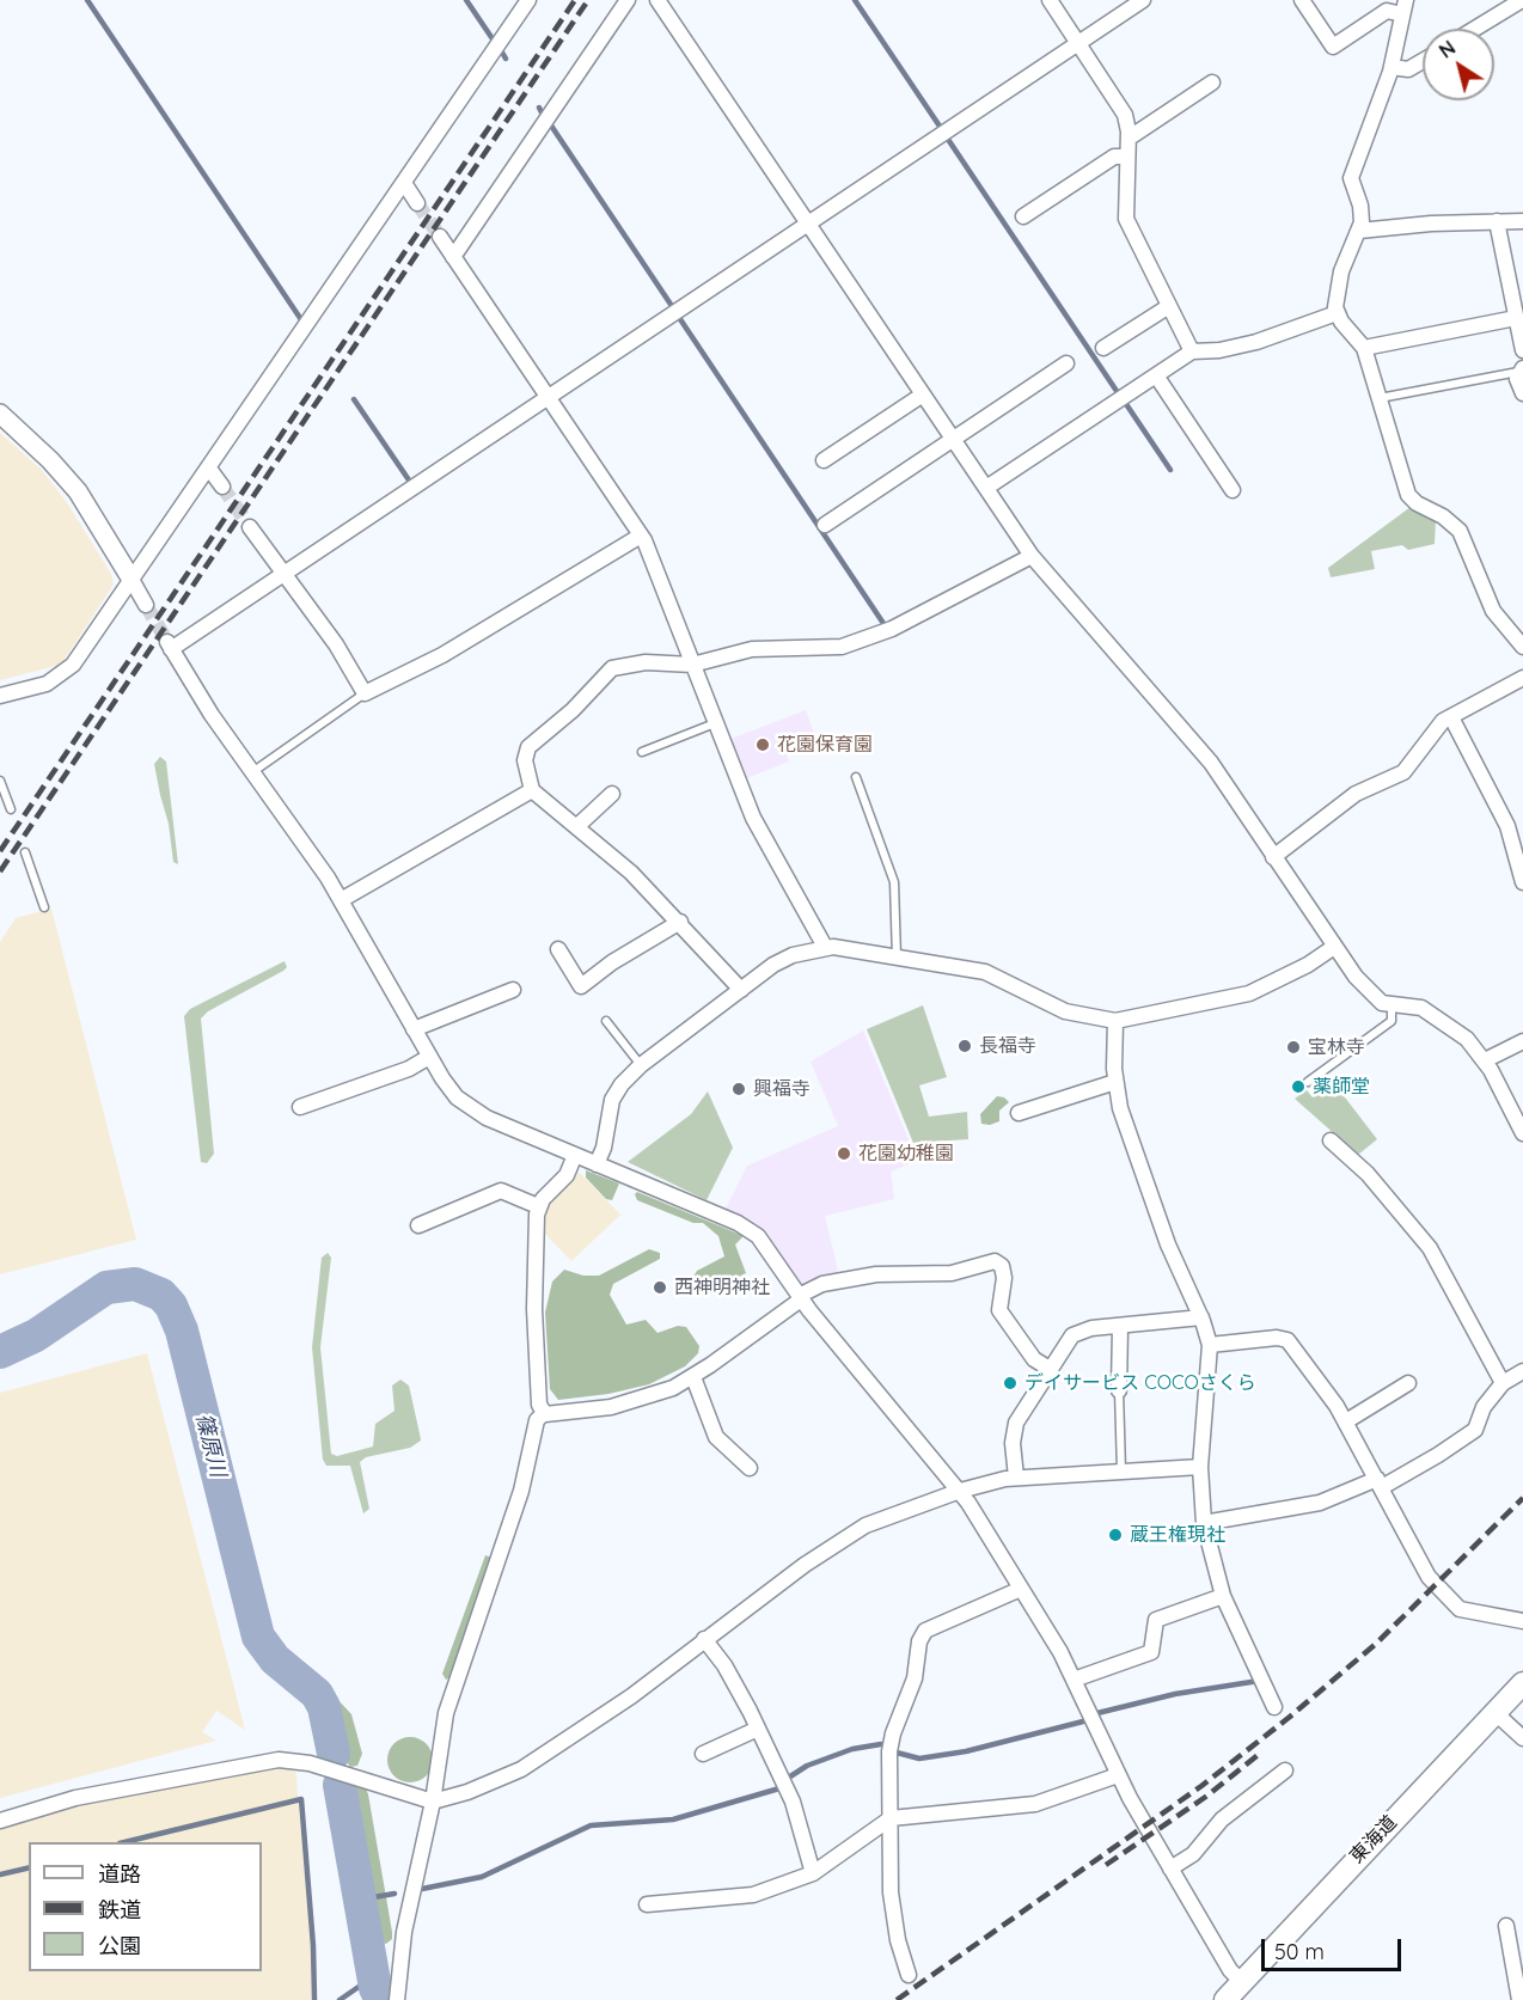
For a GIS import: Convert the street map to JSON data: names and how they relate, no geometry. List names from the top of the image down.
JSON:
{
  "streets": {
    "main road": ["東海道"]
  },
  "water": ["篠原川"],
  "places": [
    "花園保育園",
    "長福寺",
    "宝林寺",
    "薬師堂",
    "興福寺",
    "花園幼稚園",
    "西神明神社",
    "デイサービス COCOさくら",
    "蔵王権現社"
  ],
  "legend": ["道路", "鉄道", "公園"],
  "scale_bar": "50 m",
  "north": "top left"
}
